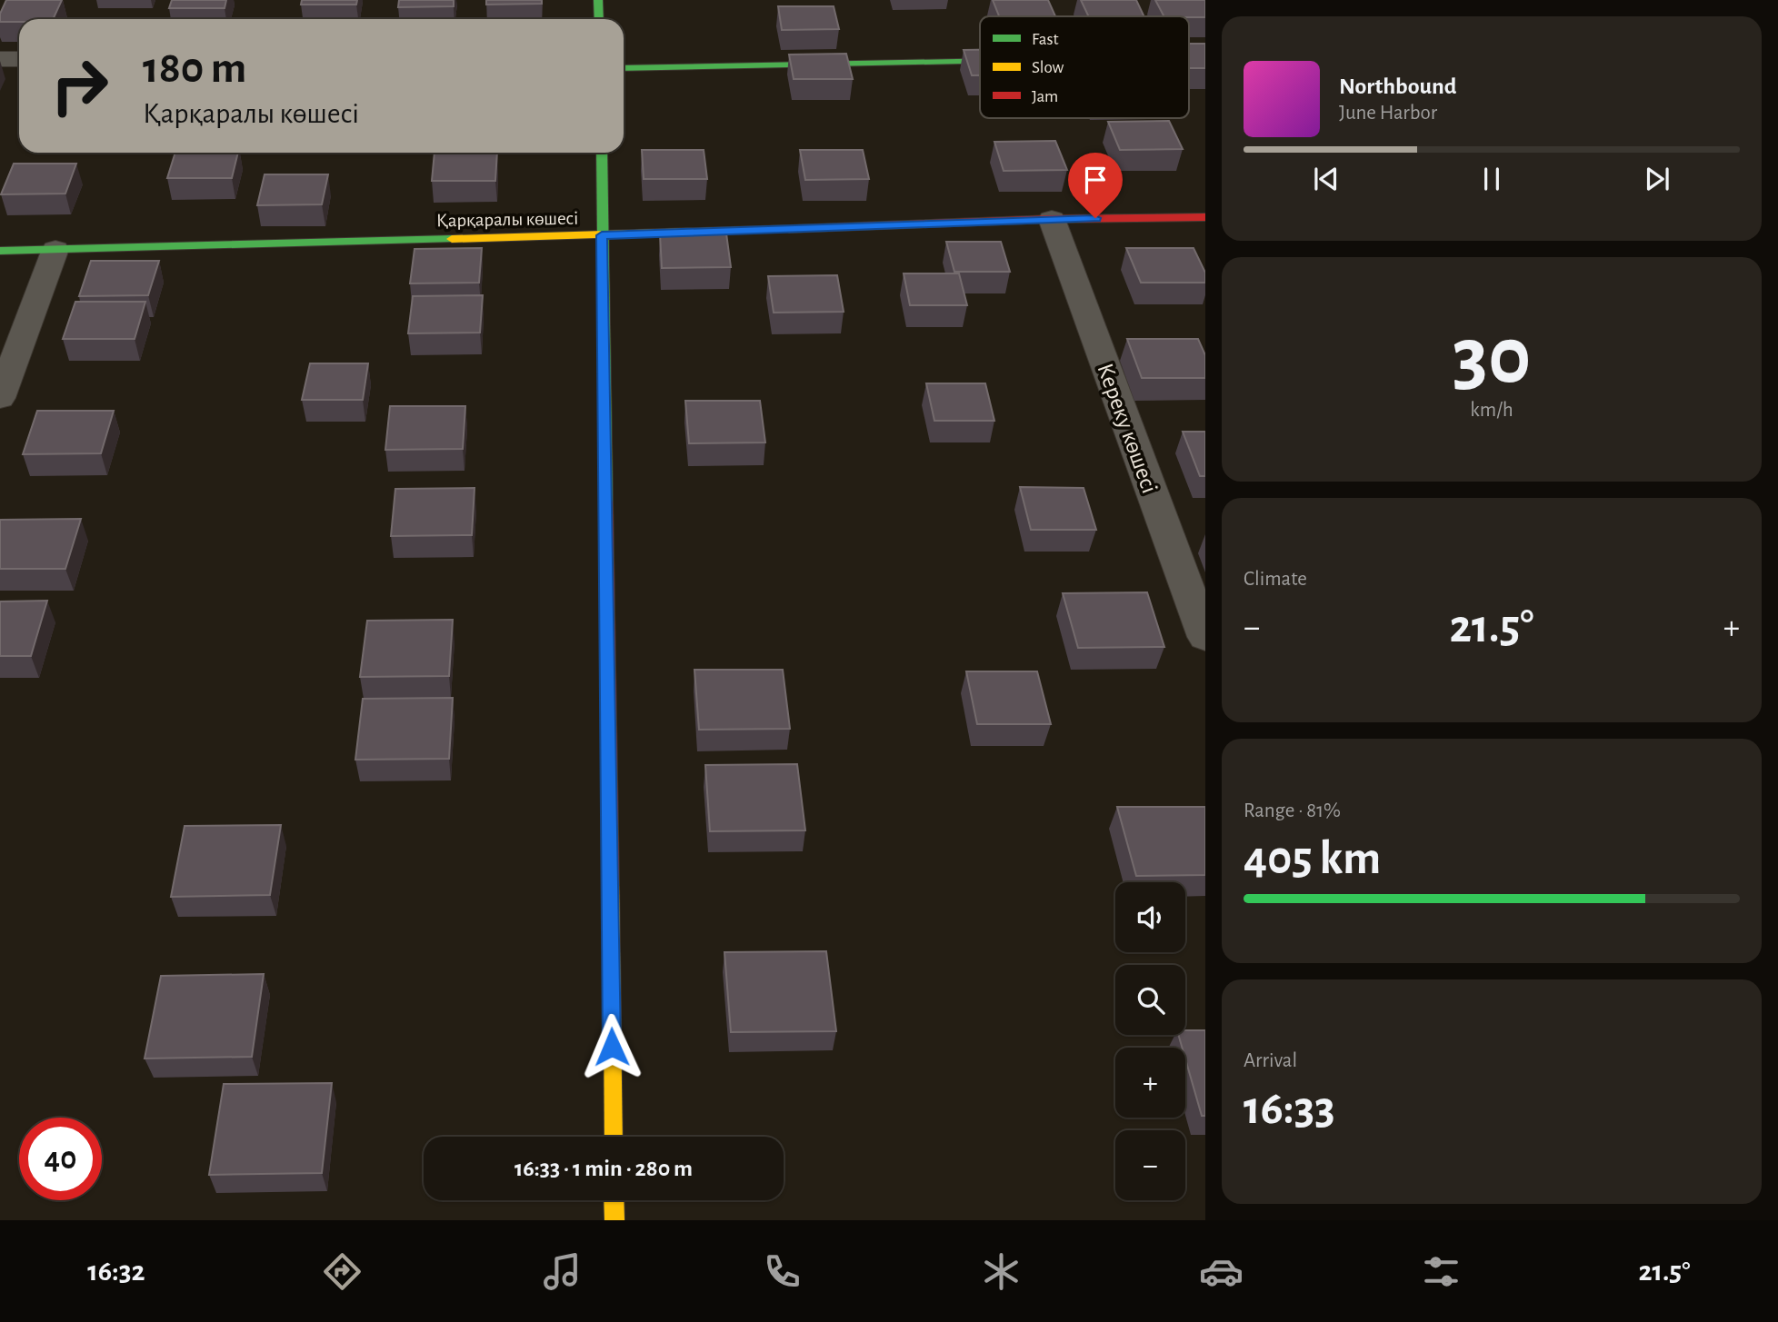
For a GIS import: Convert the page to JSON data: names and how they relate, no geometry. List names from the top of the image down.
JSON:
{
  "streets": {
    "street": ["Қарқаралы көшесі", "Кереку көшесі"]
  },
  "crossings": [
    ["Қарқаралы көшесі", "Кереку көшесі"]
  ],
  "legend": ["Fast", "Slow", "Jam"],
  "page": {
    "turn": ["180 m", "Қарқаралы көшесі"],
    "song": ["Northbound", "June Harbor"],
    "tile": [
      ["30", "km/h"],
      "Climate",
      ["Range · 81%", "405 km"],
      ["Arrival", "16:33"]
    ],
    "heat": ["−", "21.5°", "+"],
    "map_buttons": ["+", "−"],
    "limit": "40",
    "trip": "16:33 · 1 min · 280 m",
    "tabs": ["16:32", "21.5°"]
  }
}
